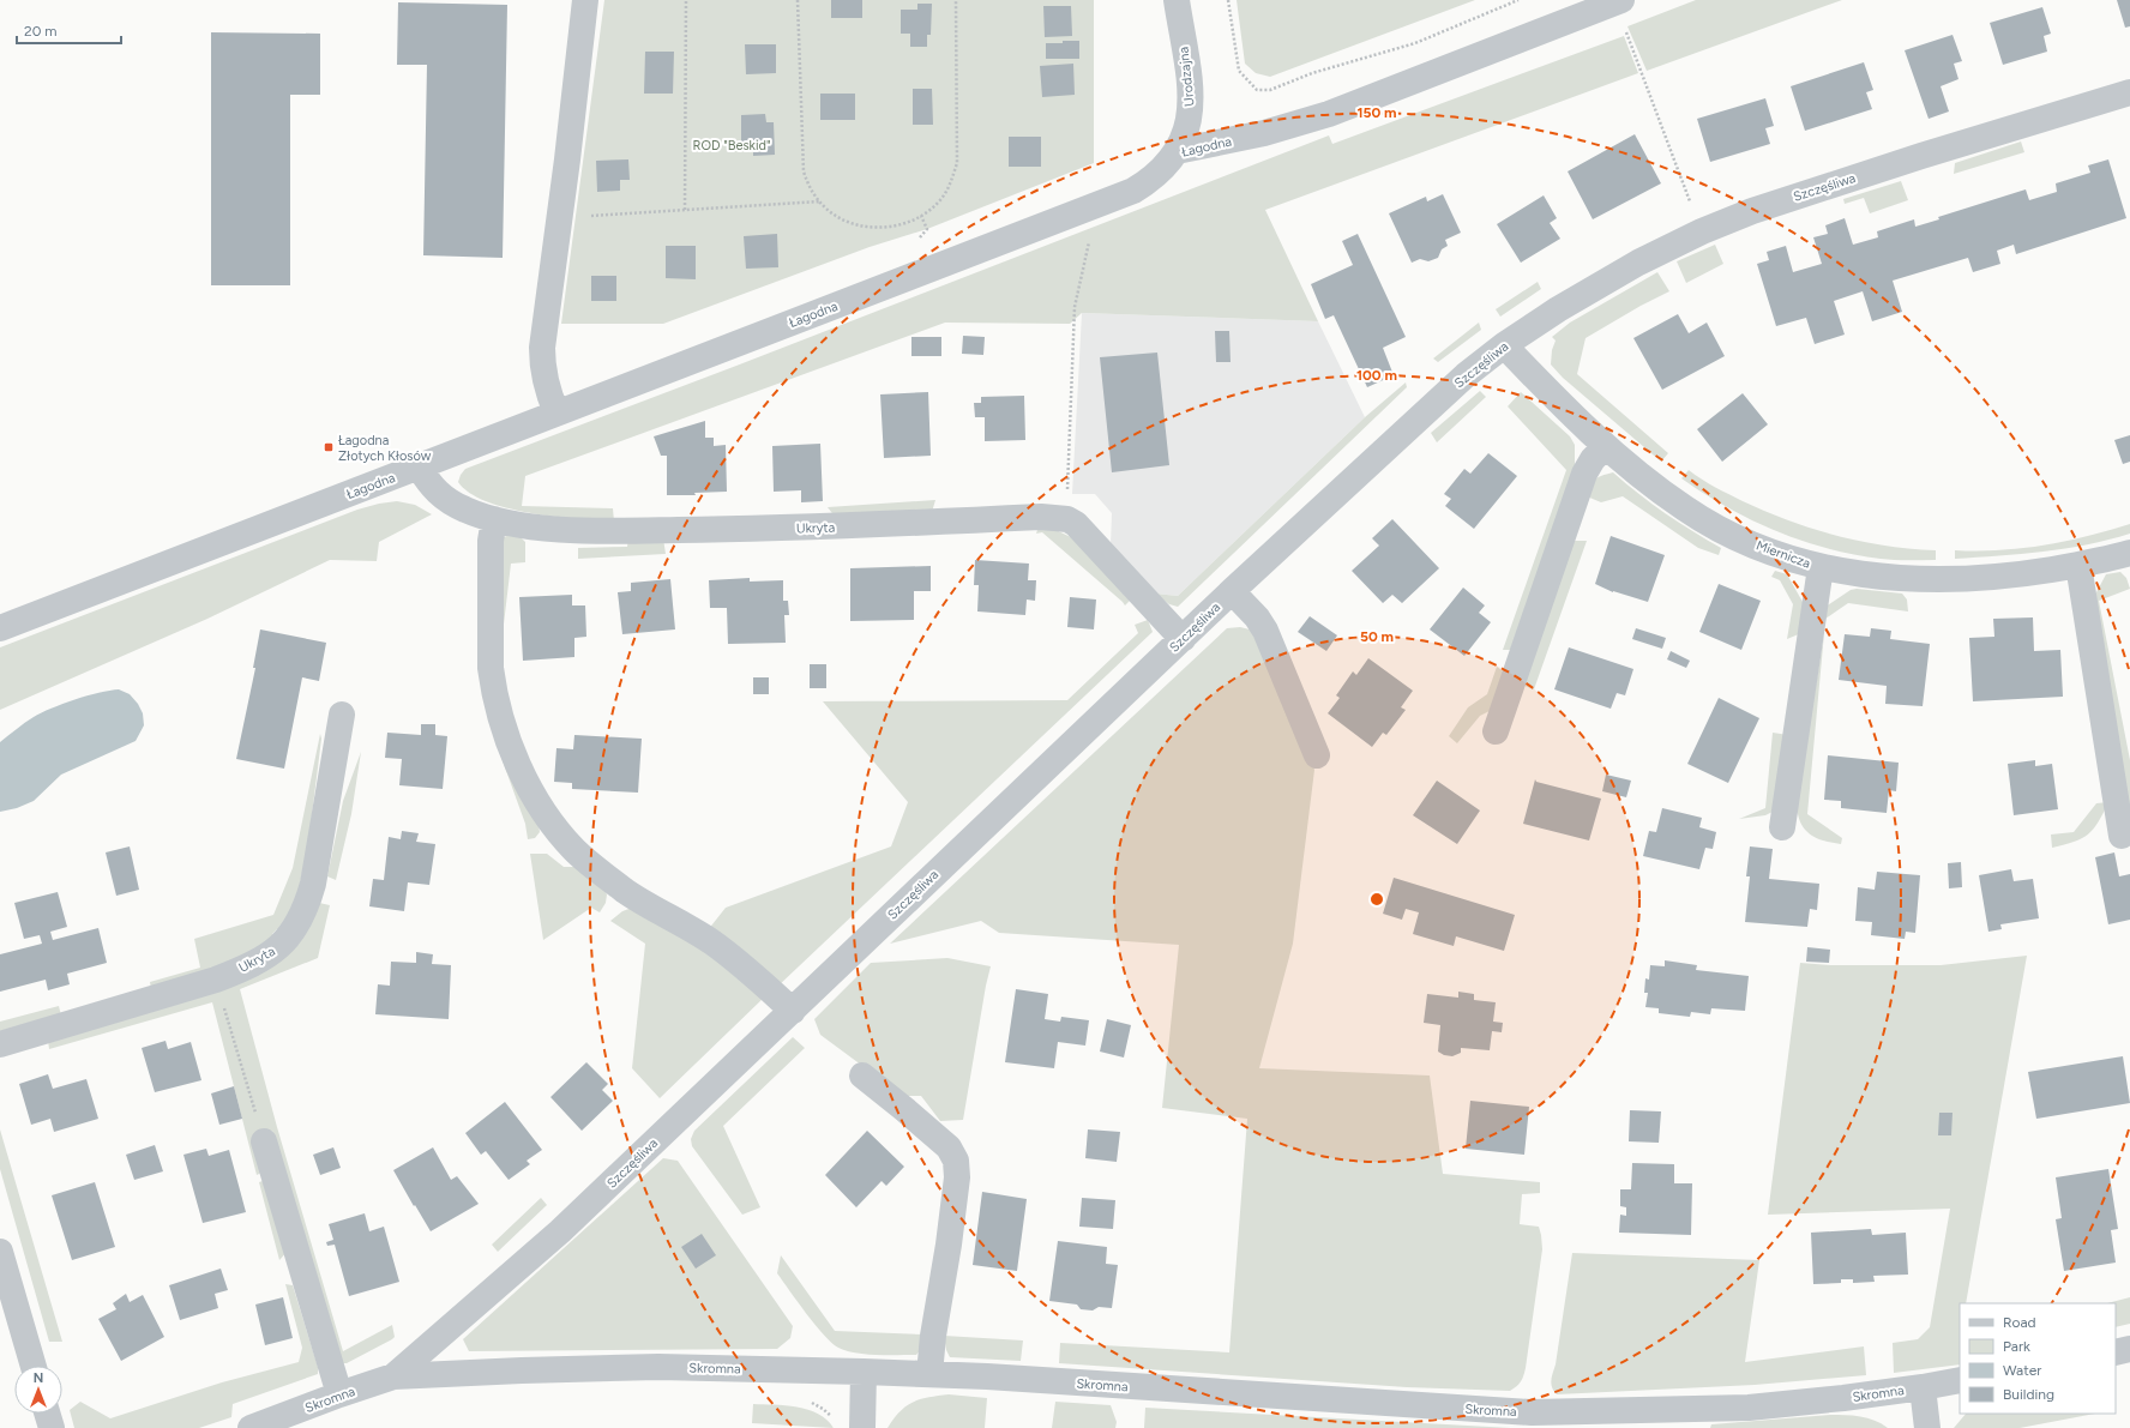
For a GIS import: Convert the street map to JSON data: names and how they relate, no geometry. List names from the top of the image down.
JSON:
{
  "streets": {
    "street": [
      "Urodzajna",
      "Łagodna",
      "Szczęśliwa",
      "Ukryta",
      "Miernicza",
      "Skromna"
    ]
  },
  "crossings": [
    ["Urodzajna", "Łagodna"],
    ["Łagodna", "Ukryta"],
    ["Szczęśliwa", "Miernicza"],
    ["Szczęśliwa", "Skromna"]
  ],
  "parks": ["ROD \"Beskid\""],
  "places": {
    "transit": ["Łagodna Złotych Kłosów"]
  },
  "legend": [
    "Road",
    "Park",
    "Water",
    "Building"
  ],
  "scale_bar": "20 m",
  "north": "top",
  "rings": ["150 m", "100 m", "50 m"]
}
